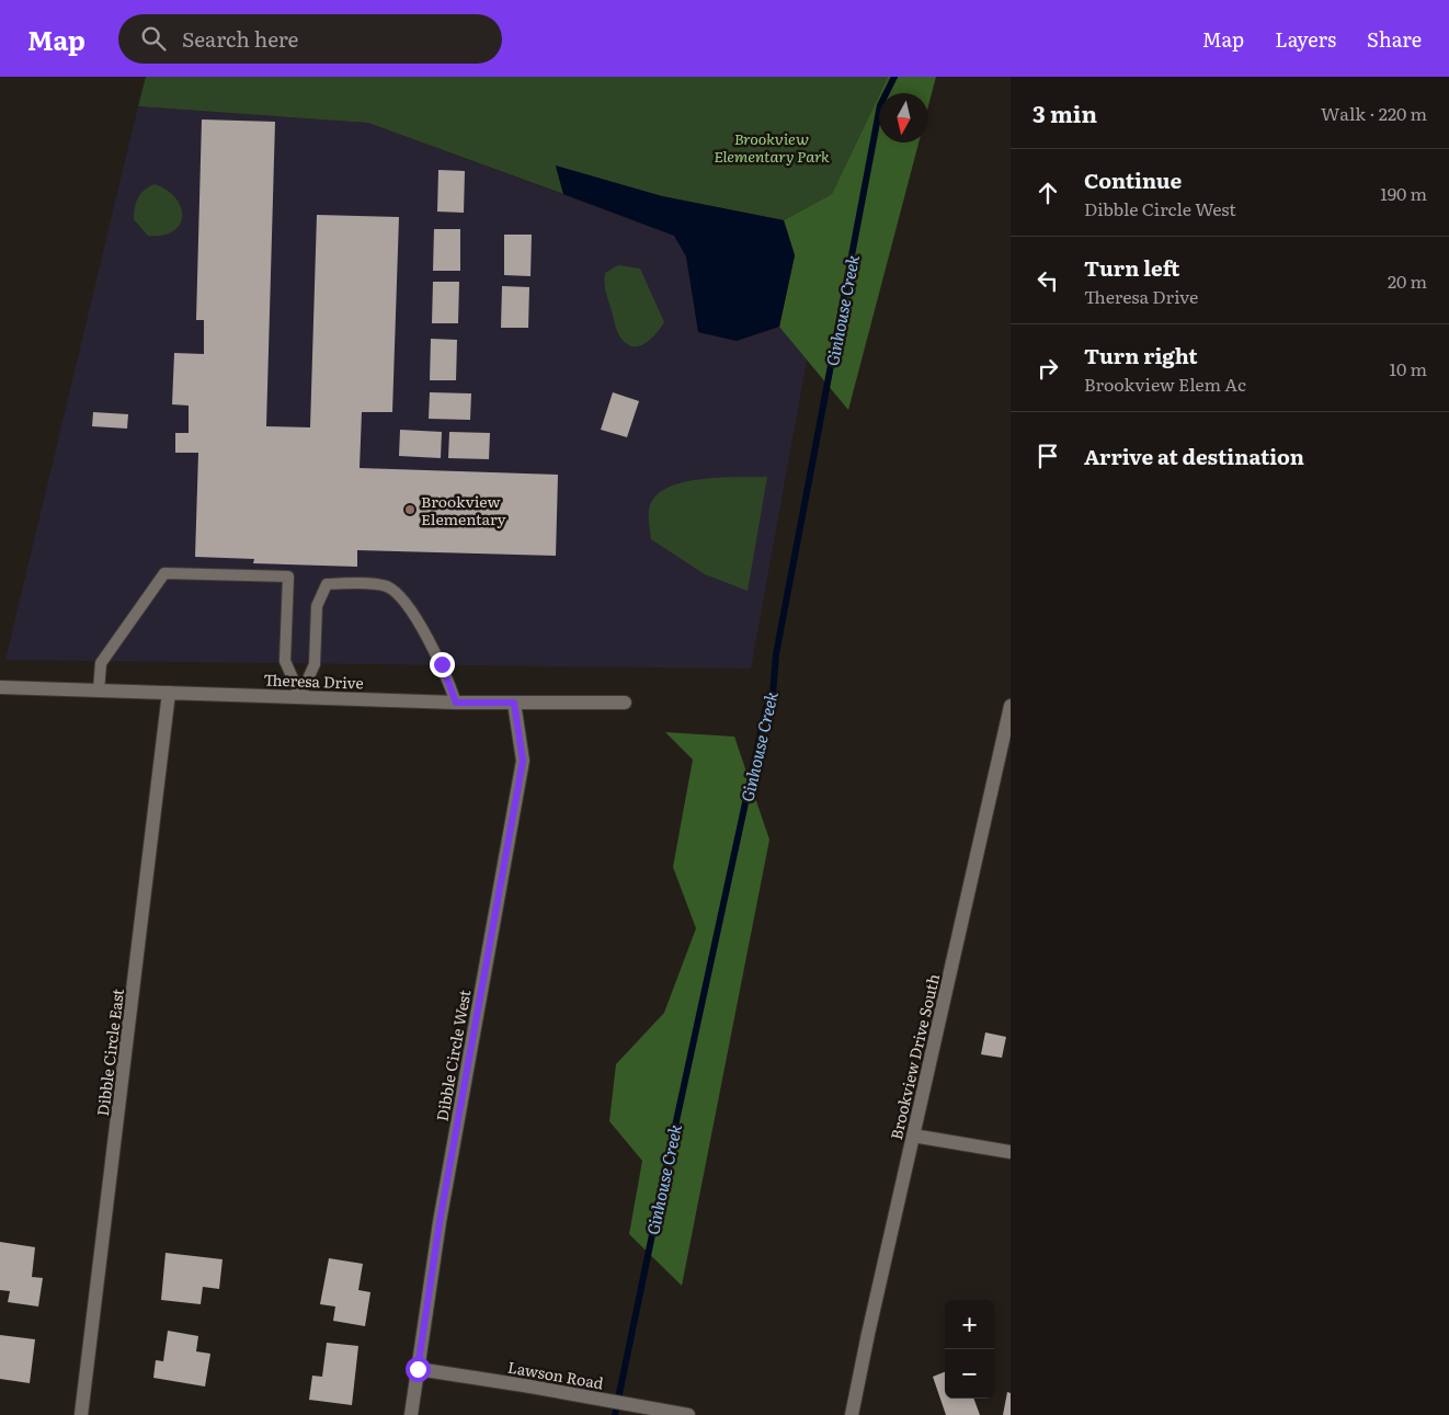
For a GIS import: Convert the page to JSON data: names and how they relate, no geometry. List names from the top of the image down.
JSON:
{
  "streets": {
    "street": [
      "Theresa Drive",
      "Dibble Circle East",
      "Dibble Circle West",
      "Brookview Drive South",
      "Lawson Road"
    ]
  },
  "crossings": [
    ["Theresa Drive", "Dibble Circle East"],
    ["Theresa Drive", "Dibble Circle West"],
    ["Dibble Circle West", "Lawson Road"]
  ],
  "water": ["Ginhouse Creek"],
  "parks": ["Brookview Elementary Park"],
  "places": ["Brookview Elementary"],
  "north": "bottom",
  "page": {
    "header": "Map",
    "search": "Search here",
    "nav": ["Map", "Layers", "Share"],
    "heading": ["3 min", "Walk · 220 m"],
    "list": [
      ["Continue", "Dibble Circle West", "190 m"],
      ["Turn left", "Theresa Drive", "20 m"],
      ["Turn right", "Brookview Elem Ac", "10 m"],
      "Arrive at destination"
    ],
    "map_buttons": ["+", "−"]
  }
}
